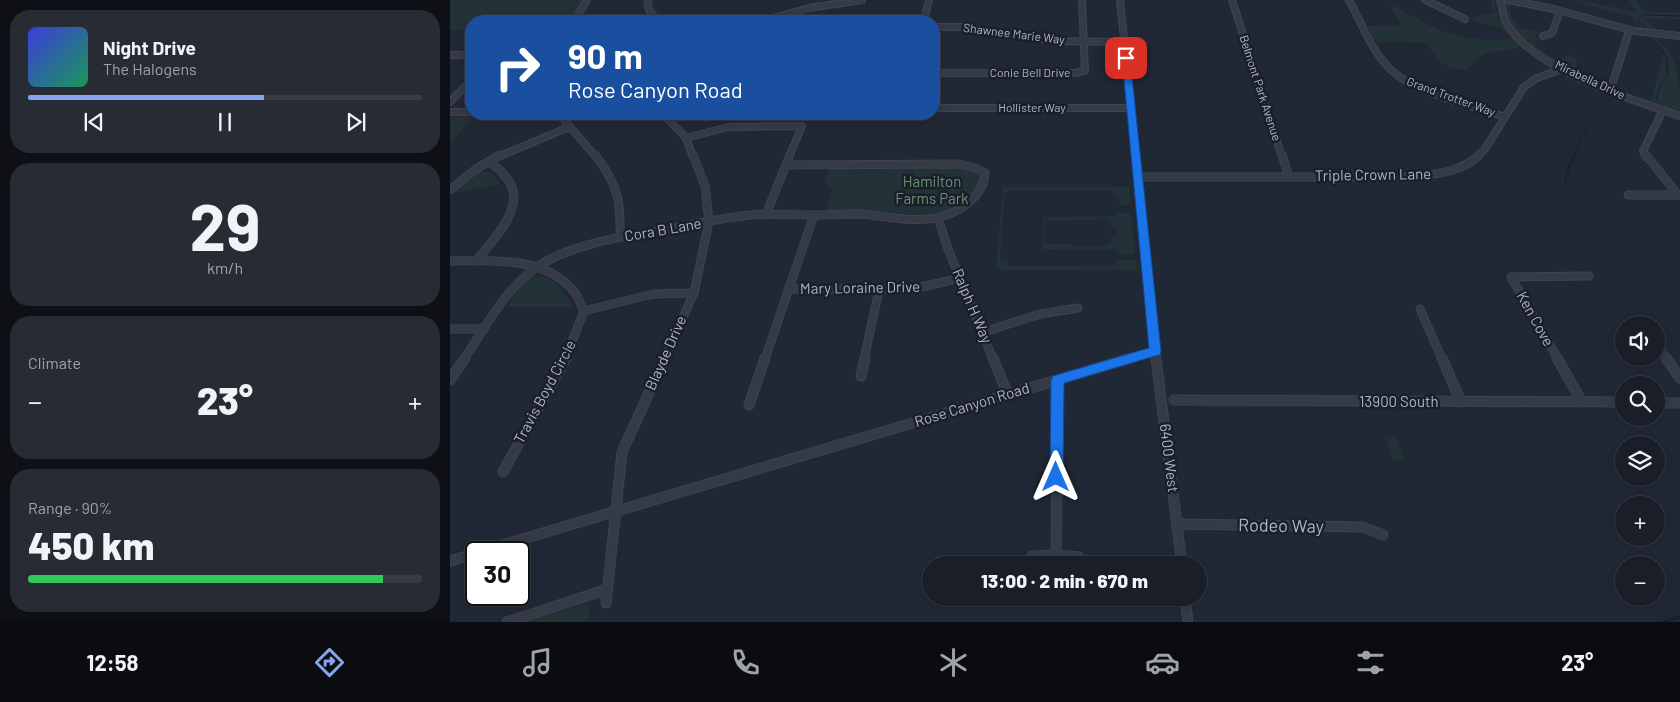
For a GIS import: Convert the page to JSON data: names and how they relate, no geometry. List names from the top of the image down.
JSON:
{
  "streets": {
    "street": [
      "Shawnee Marie Way",
      "Conie Bell Drive",
      "Mirabella Drive",
      "Belmont Park Avenue",
      "Grand Trotter Way",
      "Hollister Way",
      "Triple Crown Lane",
      "Cora B Lane",
      "Mary Loraine Drive",
      "Ralph H Way",
      "Ken Cove",
      "Blayde Drive",
      "Travis Boyd Circle",
      "13900 South",
      "Rose Canyon Road",
      "6400 West",
      "Rodeo Way"
    ]
  },
  "crossings": [
    ["Shawnee Marie Way", "Conie Bell Drive"],
    ["Mirabella Drive", "Triple Crown Lane"],
    ["Belmont Park Avenue", "Triple Crown Lane"],
    ["Grand Trotter Way", "Triple Crown Lane"],
    ["Cora B Lane", "Ralph H Way"],
    ["Cora B Lane", "Blayde Drive"],
    ["Mary Loraine Drive", "Ralph H Way"],
    ["Ralph H Way", "Rose Canyon Road"],
    ["Ken Cove", "13900 South"],
    ["Blayde Drive", "Rose Canyon Road"],
    ["Rose Canyon Road", "6400 West"],
    ["6400 West", "Rodeo Way"]
  ],
  "parks": ["Hamilton Farms Park"],
  "page": {
    "turn": ["90 m", "Rose Canyon Road"],
    "song": ["Night Drive", "The Halogens"],
    "tile": [
      ["29", "km/h"],
      "Climate",
      ["Range · 90%", "450 km"]
    ],
    "map_buttons": ["+", "−"],
    "heat": ["−", "23°", "+"],
    "limit": "30",
    "trip": "13:00 · 2 min · 670 m",
    "tabs": ["12:58", "23°"]
  }
}
